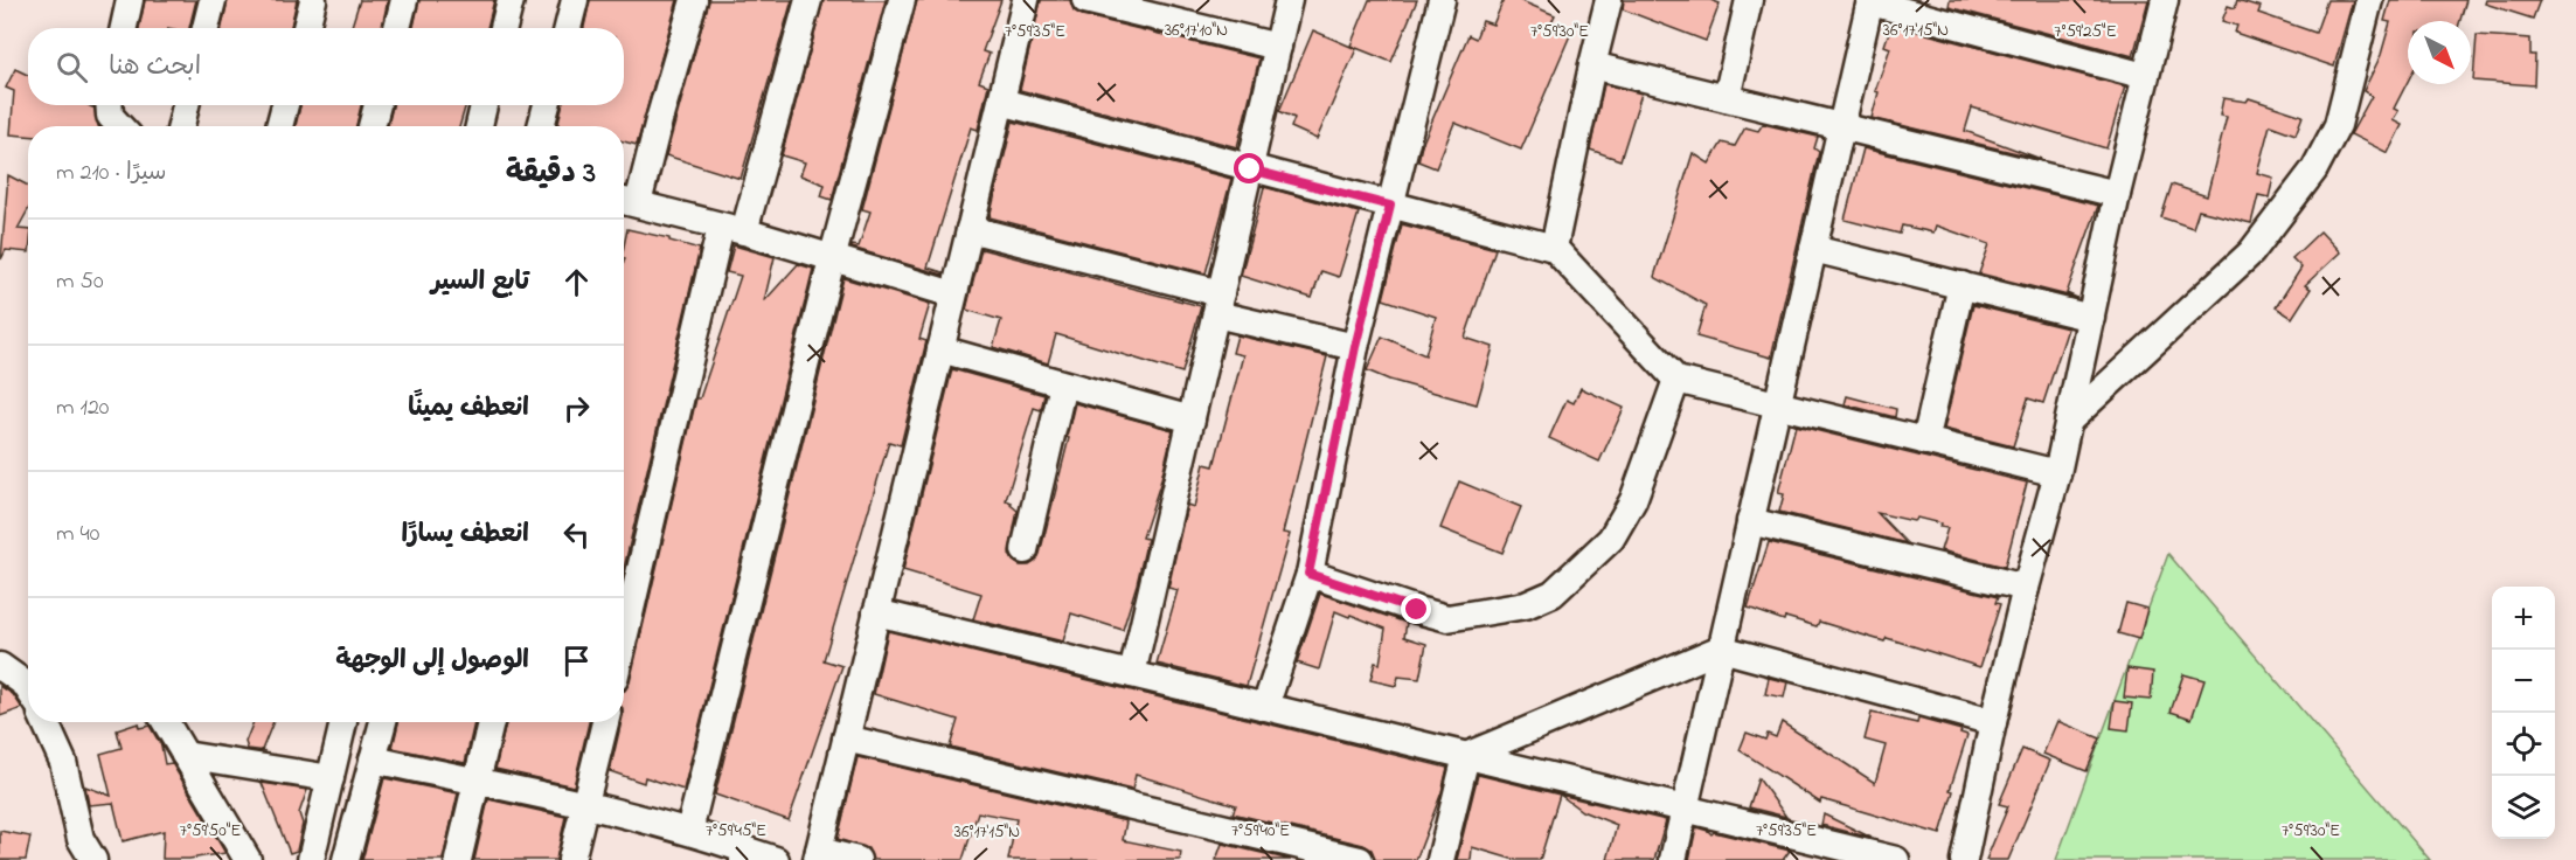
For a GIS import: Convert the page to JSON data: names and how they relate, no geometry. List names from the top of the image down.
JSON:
{
  "north": "bottom right",
  "page": {
    "search": "ابحث هنا",
    "heading": ["3 دقيقة", "سيرًا · 210 m"],
    "list": [
      ["تابع السير", "50 m"],
      ["انعطف يمينًا", "120 m"],
      ["انعطف يسارًا", "40 m"],
      "الوصول إلى الوجهة"
    ],
    "map_buttons": ["+", "−"]
  },
  "coordinates": [
    "36°17'10\"N",
    "36°17'15\"N",
    "7°59'35\"E",
    "7°59'30\"E",
    "7°59'25\"E",
    "7°59'50\"E",
    "7°59'45\"E",
    "7°59'40\"E"
  ]
}
